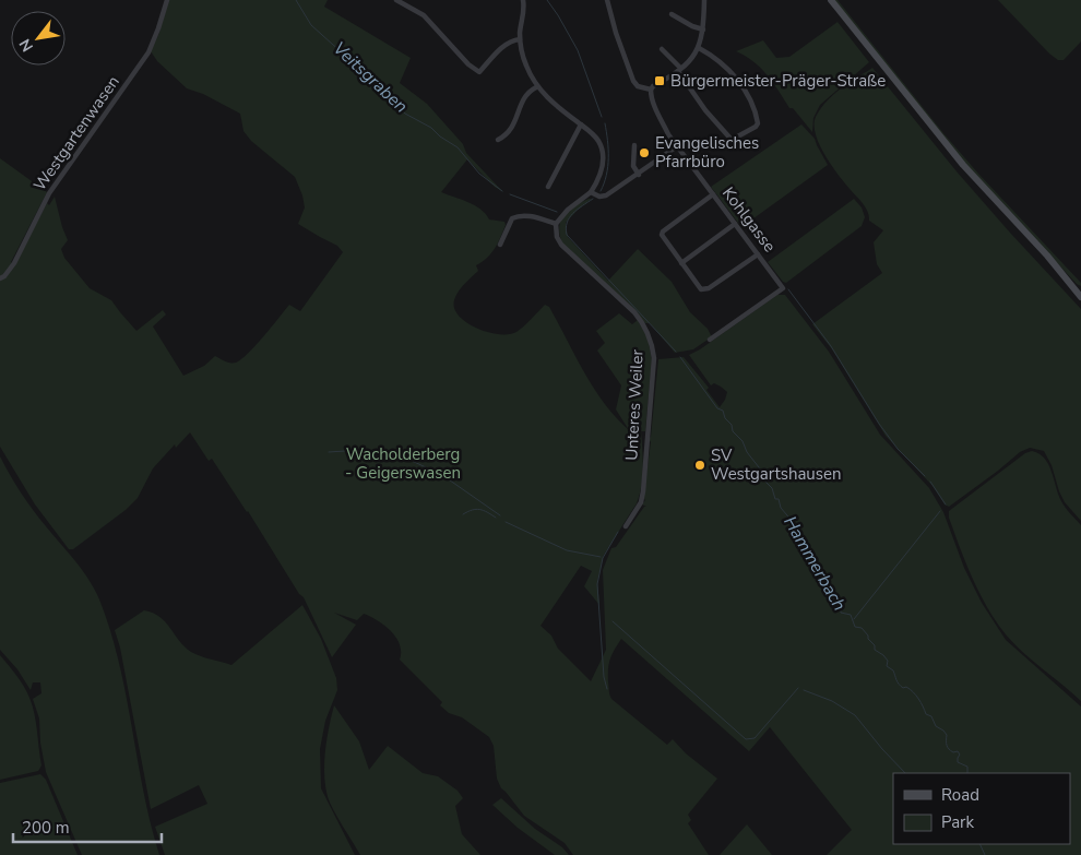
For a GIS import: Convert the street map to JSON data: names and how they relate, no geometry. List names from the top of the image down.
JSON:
{
  "streets": {
    "street": ["Westgartenwasen", "Kohlgasse", "Unteres Weiler"]
  },
  "water": ["Veitsgraben", "Hammerbach"],
  "parks": ["Wacholderberg - Geigerswasen"],
  "places": {
    "transit": ["Bürgermeister-Präger-Straße"],
    "other": ["Evangelisches Pfarrbüro", "SV Westgartshausen"]
  },
  "legend": ["Road", "Park"],
  "scale_bar": "200 m",
  "north": "bottom left"
}
